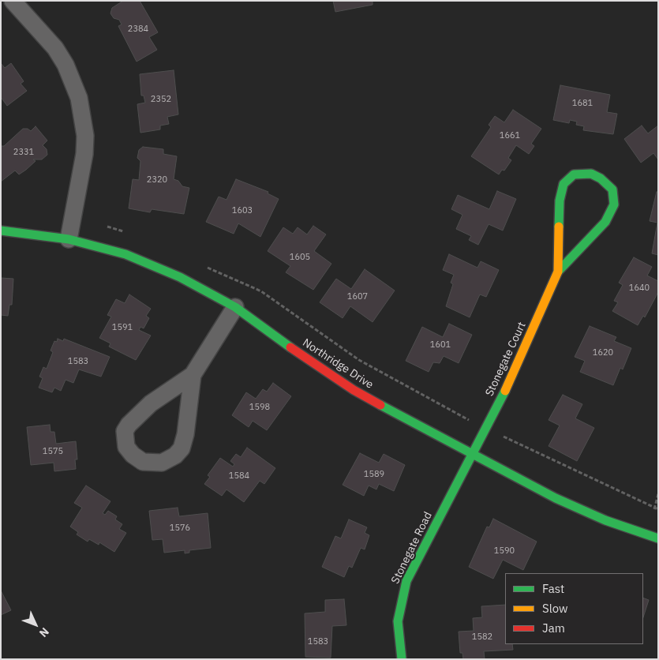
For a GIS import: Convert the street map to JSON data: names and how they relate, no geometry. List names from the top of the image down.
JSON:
{
  "streets": {
    "street": ["Stonegate Court", "Northridge Drive", "Stonegate Road"]
  },
  "crossings": [
    ["Stonegate Court", "Northridge Drive"],
    ["Stonegate Court", "Stonegate Road"],
    ["Northridge Drive", "Stonegate Road"]
  ],
  "house_numbers": [
    "2384",
    "2352",
    "1681",
    "1661",
    "2331",
    "2320",
    "1603",
    "1605",
    "1640",
    "1607",
    "1591",
    "1601",
    "1620",
    "1583",
    "1598",
    "1575",
    "1589",
    "1584",
    "1576",
    "1590",
    "1582",
    "1583"
  ],
  "legend": ["Fast", "Slow", "Jam"],
  "north": "bottom right"
}
